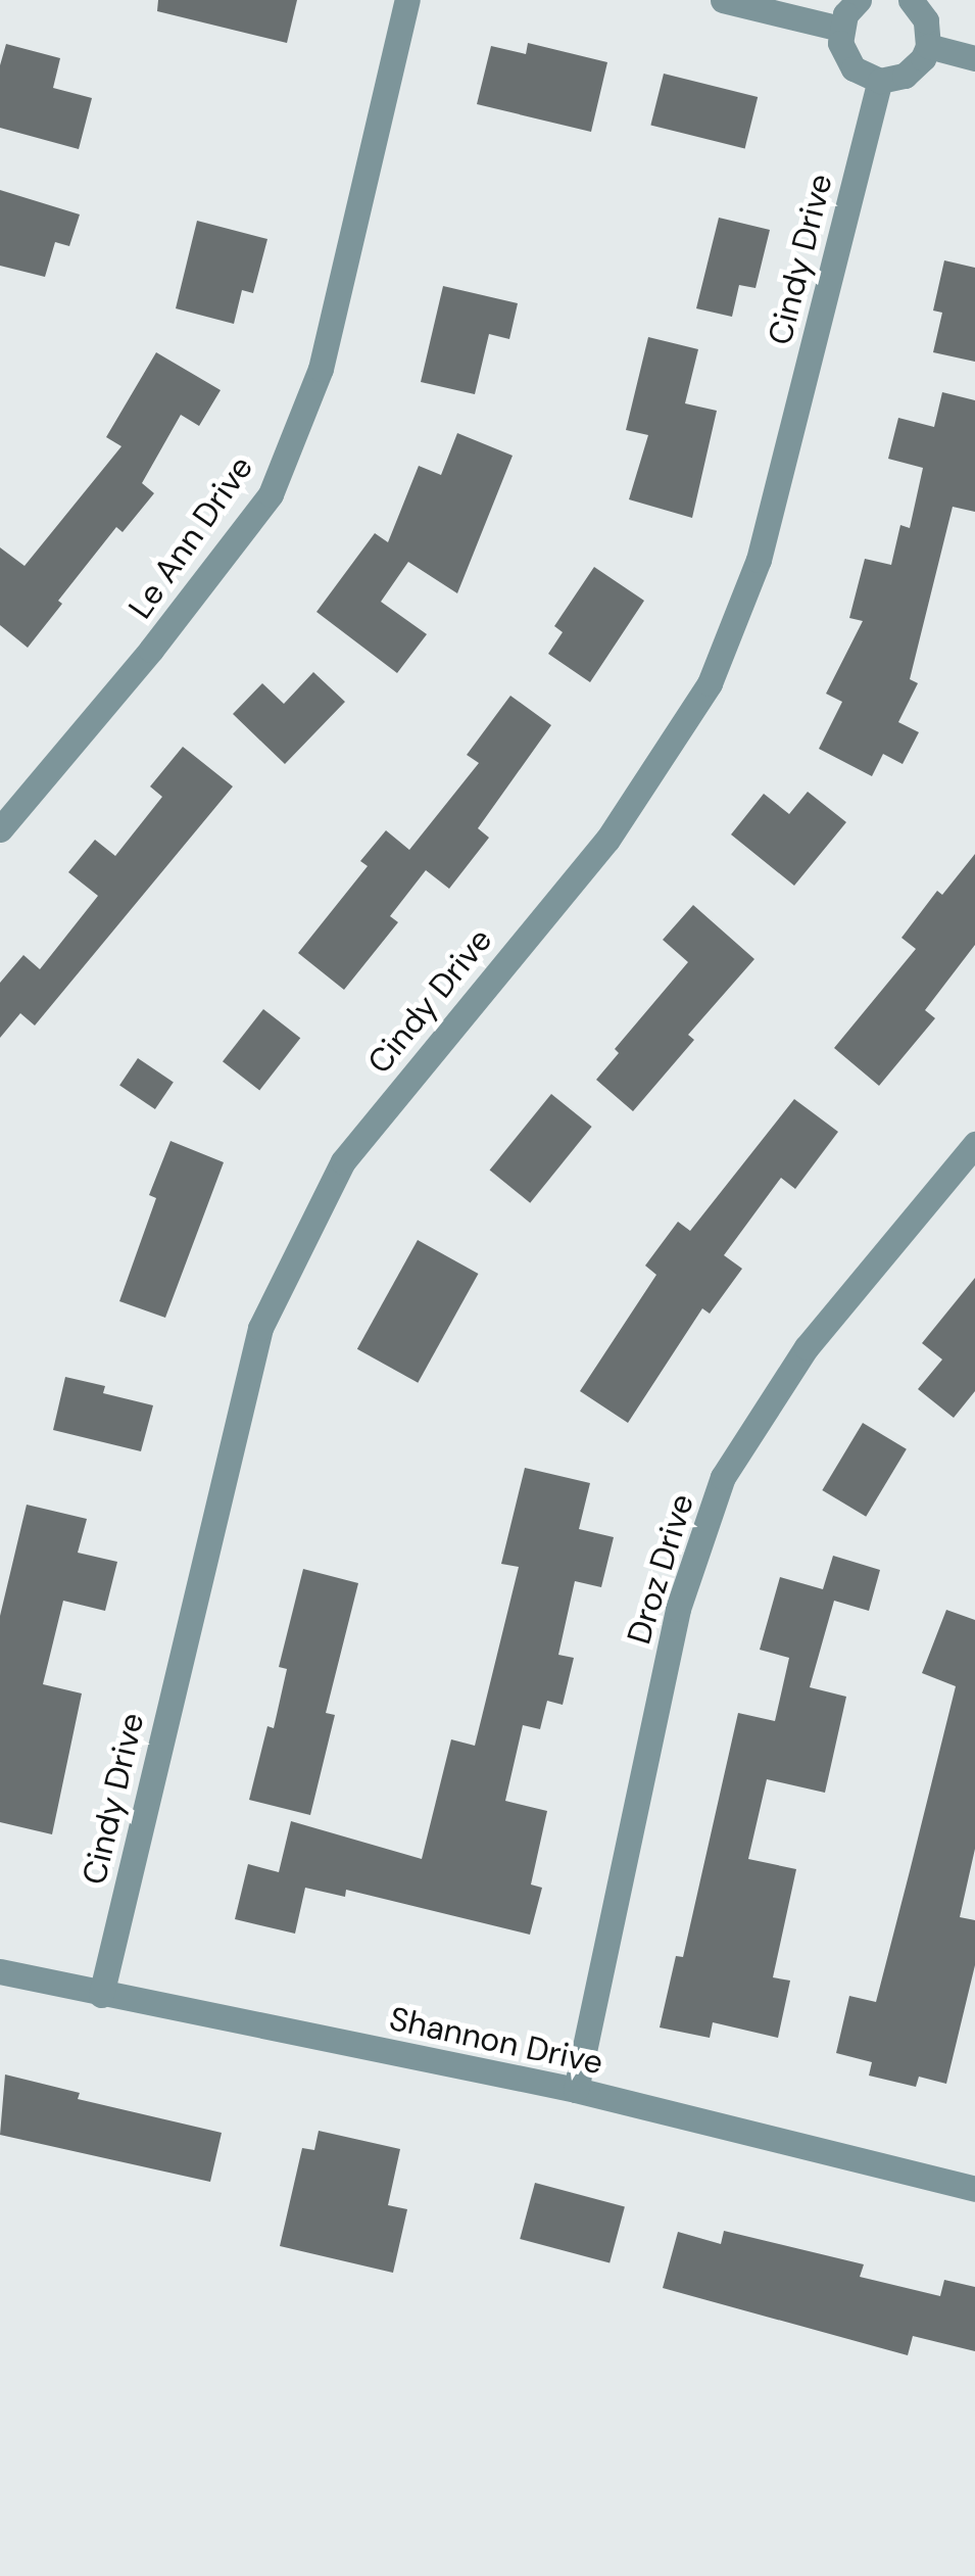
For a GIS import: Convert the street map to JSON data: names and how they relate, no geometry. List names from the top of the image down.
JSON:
{
  "streets": {
    "street": [
      "Cindy Drive",
      "Le Ann Drive",
      "Droz Drive",
      "Shannon Drive"
    ]
  },
  "crossings": [
    ["Cindy Drive", "Shannon Drive"],
    ["Droz Drive", "Shannon Drive"]
  ]
}
